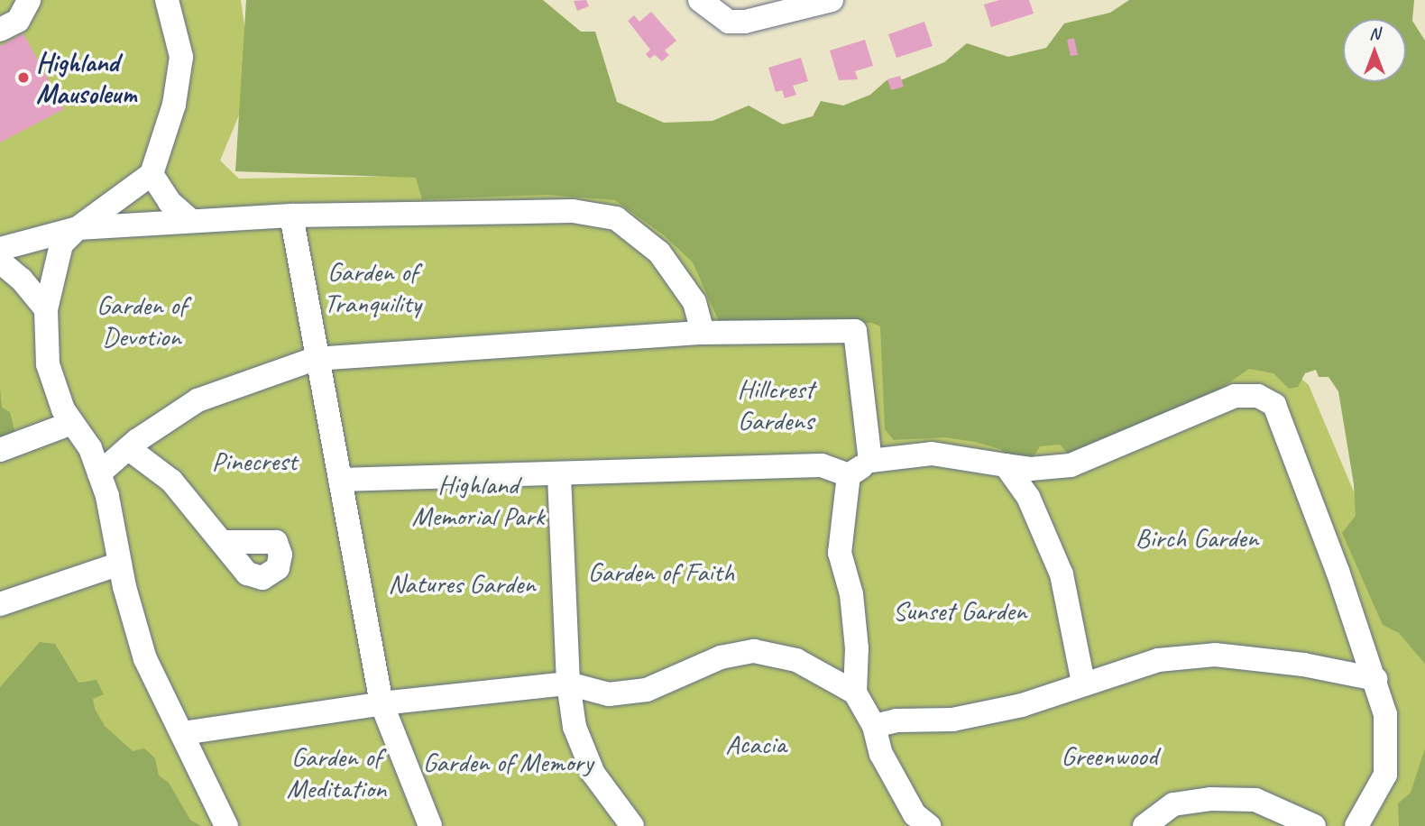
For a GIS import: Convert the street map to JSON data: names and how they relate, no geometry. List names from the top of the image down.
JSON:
{
  "parks": [
    "Garden of Tranquility",
    "Garden of Devotion",
    "Hillcrest Gardens",
    "Pinecrest",
    "Highland Memorial Park",
    "Birch Garden",
    "Garden of Faith",
    "Natures Garden",
    "Sunset Garden",
    "Acacia",
    "Greenwood",
    "Garden of Meditation",
    "Garden of Memory"
  ],
  "places": ["Highland Mausoleum"],
  "north": "top"
}
